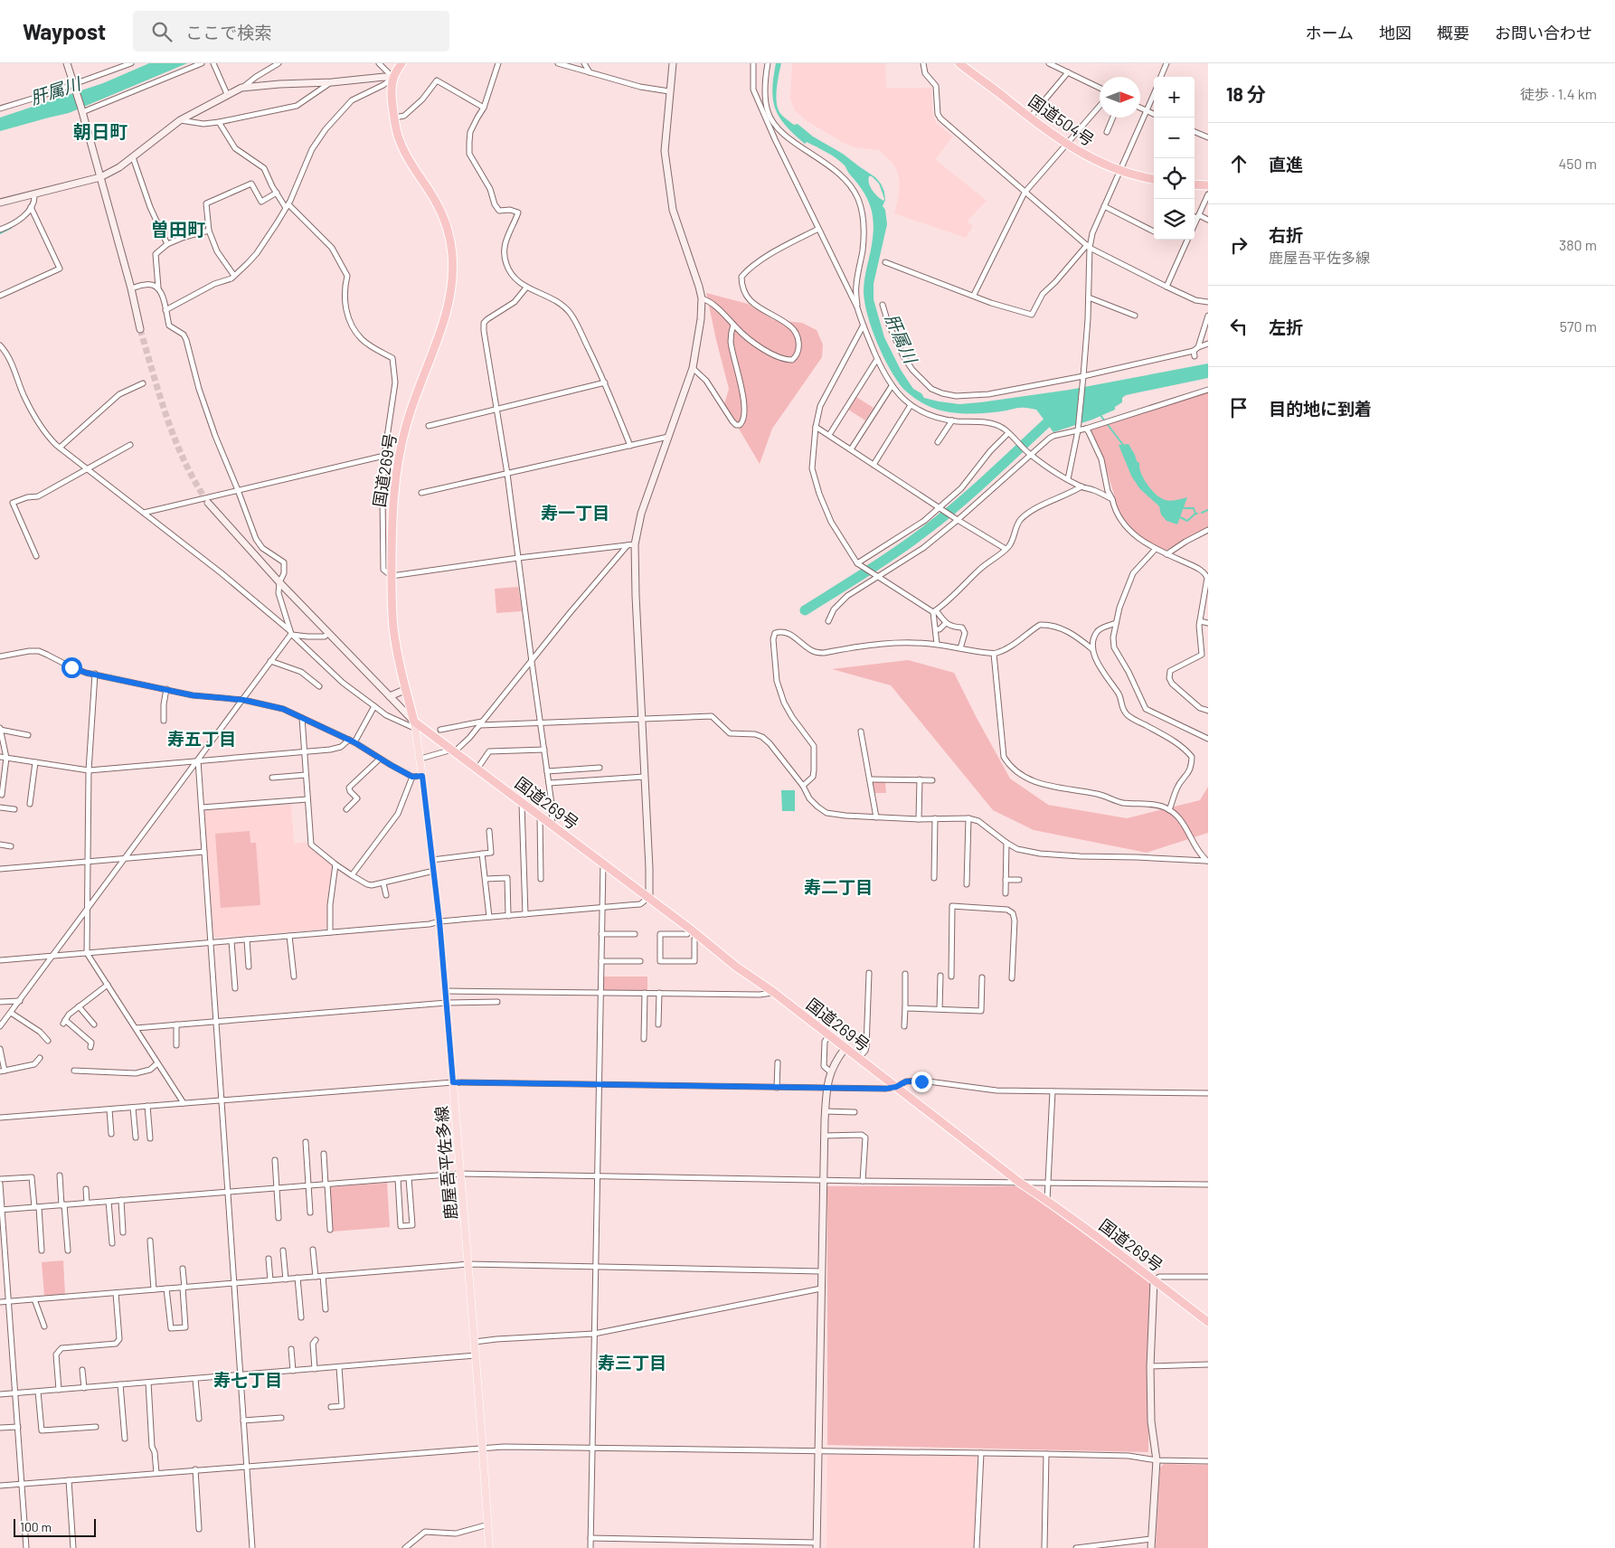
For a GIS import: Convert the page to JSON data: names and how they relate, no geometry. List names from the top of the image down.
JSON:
{
  "streets": {
    "highway": ["国道504号", "国道269号"],
    "main road": ["鹿屋吾平佐多線"]
  },
  "crossings": [
    ["国道269号", "鹿屋吾平佐多線"]
  ],
  "districts": [
    "朝日町",
    "曽田町",
    "寿一丁目",
    "寿五丁目",
    "寿二丁目",
    "寿三丁目",
    "寿七丁目"
  ],
  "water": ["肝属川"],
  "scale_bar": "100 m",
  "north": "right",
  "page": {
    "header": "Waypost",
    "search": "ここで検索",
    "nav": [
      "ホーム",
      "地図",
      "概要",
      "お問い合わせ"
    ],
    "heading": ["18 分", "徒歩 · 1.4 km"],
    "map_buttons": ["+", "−"],
    "list": [
      ["直進", "450 m"],
      ["右折", "鹿屋吾平佐多線", "380 m"],
      ["左折", "570 m"],
      "目的地に到着"
    ],
    "scale": "100 m"
  }
}
